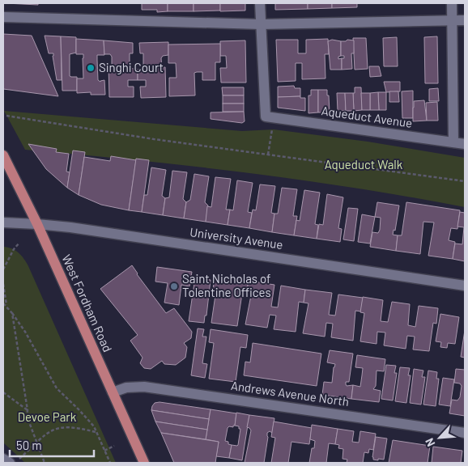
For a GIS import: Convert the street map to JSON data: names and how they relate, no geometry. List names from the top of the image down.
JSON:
{
  "streets": {
    "main road": ["West Fordham Road"],
    "street": ["Aqueduct Avenue", "University Avenue", "Andrews Avenue North"]
  },
  "crossings": [
    ["University Avenue", "West Fordham Road"],
    ["West Fordham Road", "Andrews Avenue North"]
  ],
  "parks": ["Aqueduct Walk", "Devoe Park"],
  "places": ["Singhi Court", "Saint Nicholas of Tolentine Offices"],
  "scale_bar": "50 m",
  "north": "bottom left"
}
